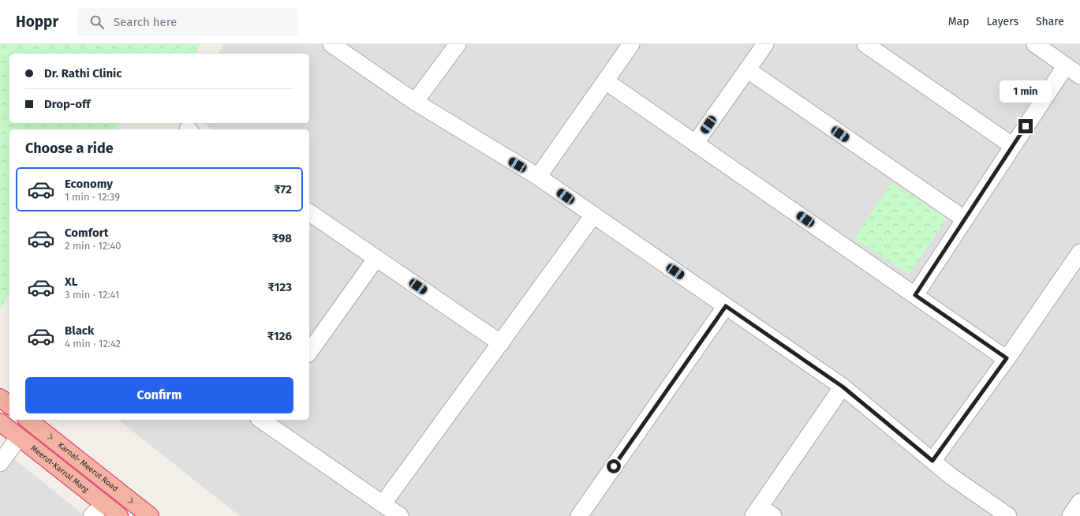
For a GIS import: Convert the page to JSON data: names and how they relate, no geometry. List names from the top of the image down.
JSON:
{
  "streets": {
    "highway": ["Karnal- Meerut Road", "Meerut-Karnal Marg"]
  },
  "one_way": ["Karnal- Meerut Road"],
  "page": {
    "header": "Hoppr",
    "search": "Search here",
    "nav": ["Map", "Layers", "Share"],
    "banner": ["Dr. Rathi Clinic", "Drop-off"],
    "bubble": "1 min",
    "heading": "Choose a ride",
    "list": [
      {
        "name": "Economy",
        "note": "1 min · 12:39",
        "value": "₹72"
      },
      {
        "name": "Comfort",
        "note": "2 min · 12:40",
        "value": "₹98"
      },
      {
        "name": "XL",
        "note": "3 min · 12:41",
        "value": "₹123"
      },
      {
        "name": "Black",
        "note": "4 min · 12:42",
        "value": "₹126"
      }
    ],
    "buttons": "Confirm"
  }
}
